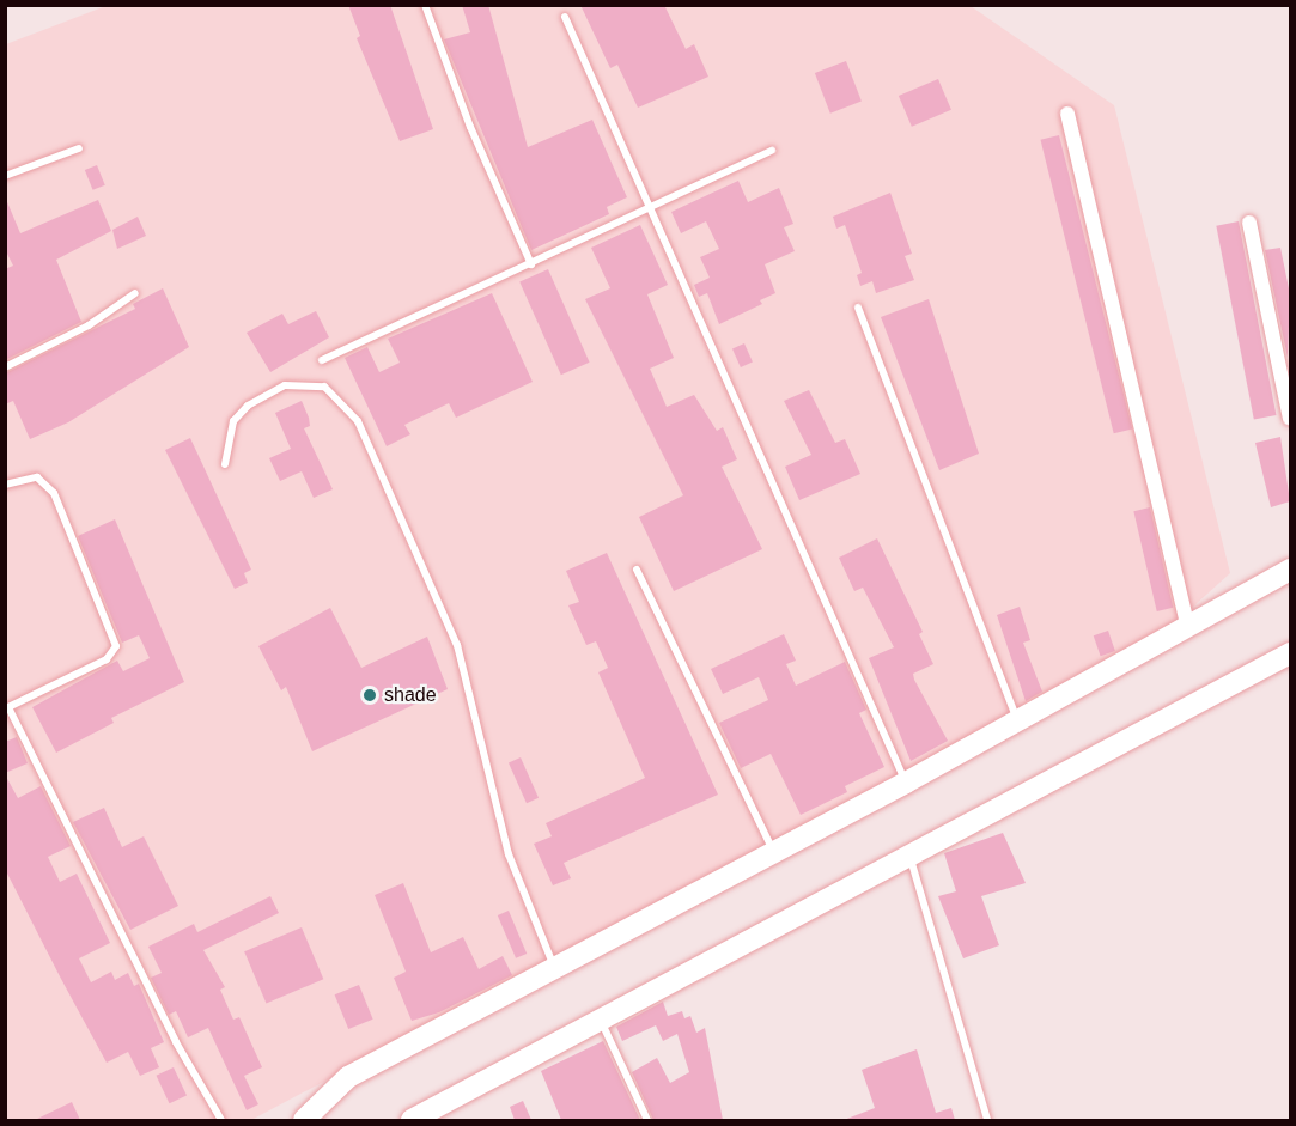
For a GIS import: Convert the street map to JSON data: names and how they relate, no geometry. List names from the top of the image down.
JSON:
{
  "places": ["shade"]
}
